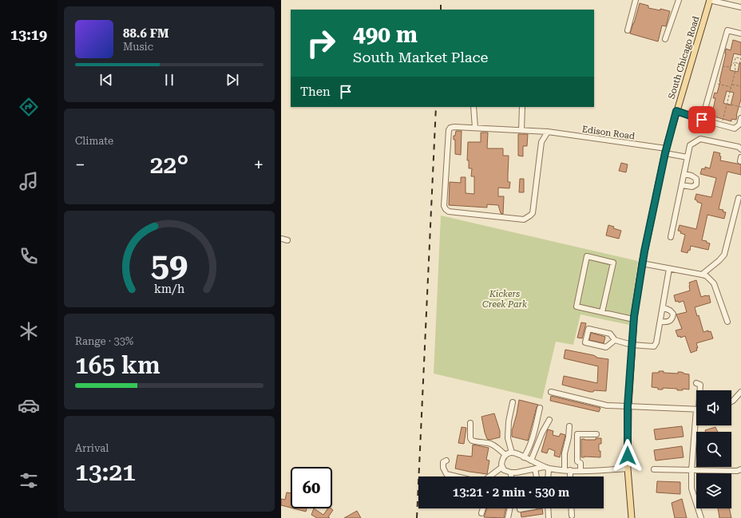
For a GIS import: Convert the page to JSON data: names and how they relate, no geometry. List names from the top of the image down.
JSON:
{
  "streets": {
    "main road": ["South Chicago Road"],
    "street": ["Edison Road"]
  },
  "crossings": [
    ["South Chicago Road", "Edison Road"]
  ],
  "parks": ["Kickers Creek Park"],
  "page": {
    "tabs": "13:19",
    "turn": ["490 m", "South Market Place"],
    "song": ["88.6 FM", "Music"],
    "then": "Then",
    "tile": [
      "Climate",
      ["Range · 33%", "165 km"],
      ["Arrival", "13:21"]
    ],
    "heat": ["−", "22°", "+"],
    "limit": "60",
    "trip": "13:21 · 2 min · 530 m",
    "gauge": ["59", "km/h"]
  }
}
